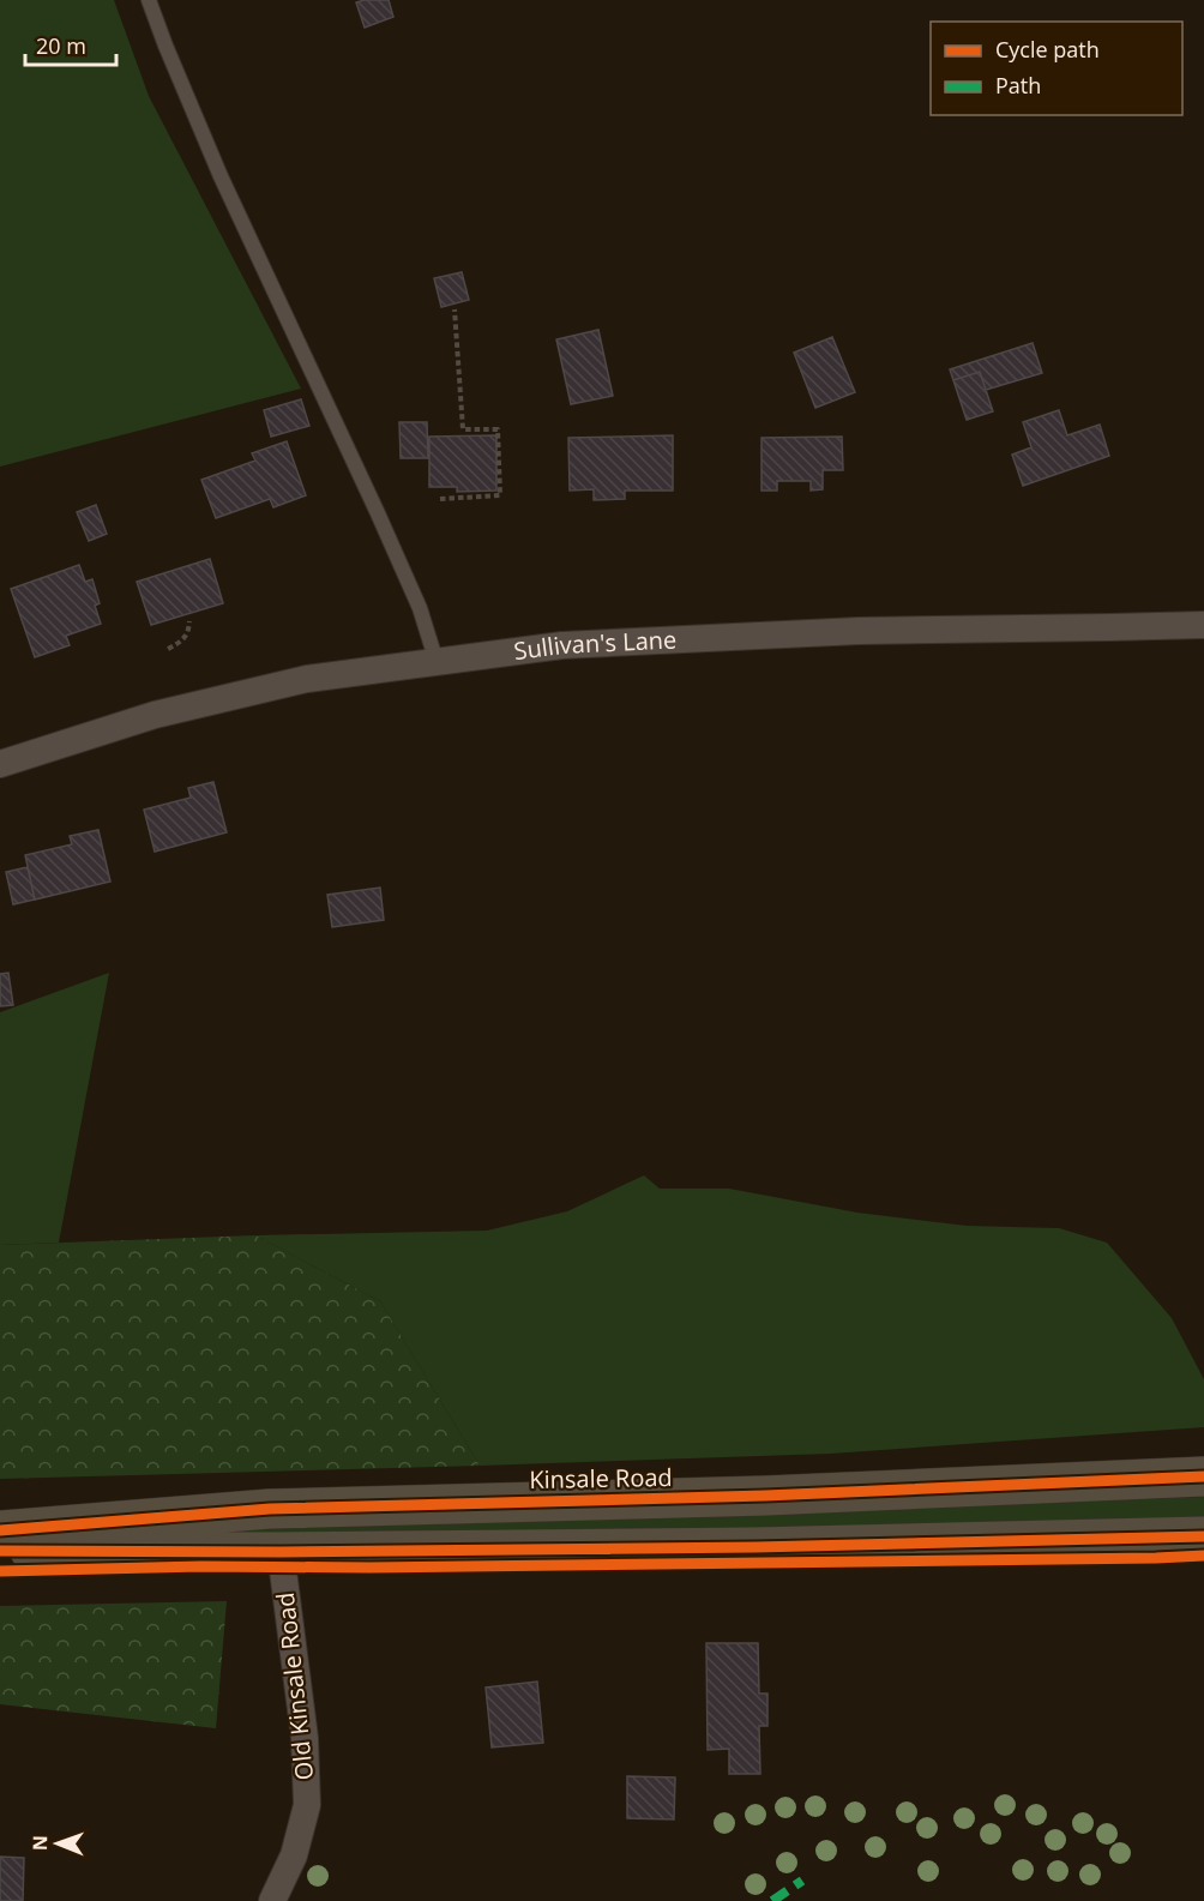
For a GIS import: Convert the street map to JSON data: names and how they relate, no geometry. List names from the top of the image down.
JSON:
{
  "streets": {
    "highway": ["Kinsale Road"],
    "street": ["Sullivan's Lane", "Old Kinsale Road"]
  },
  "legend": ["Cycle path", "Path"],
  "scale_bar": "20 m",
  "north": "left"
}
